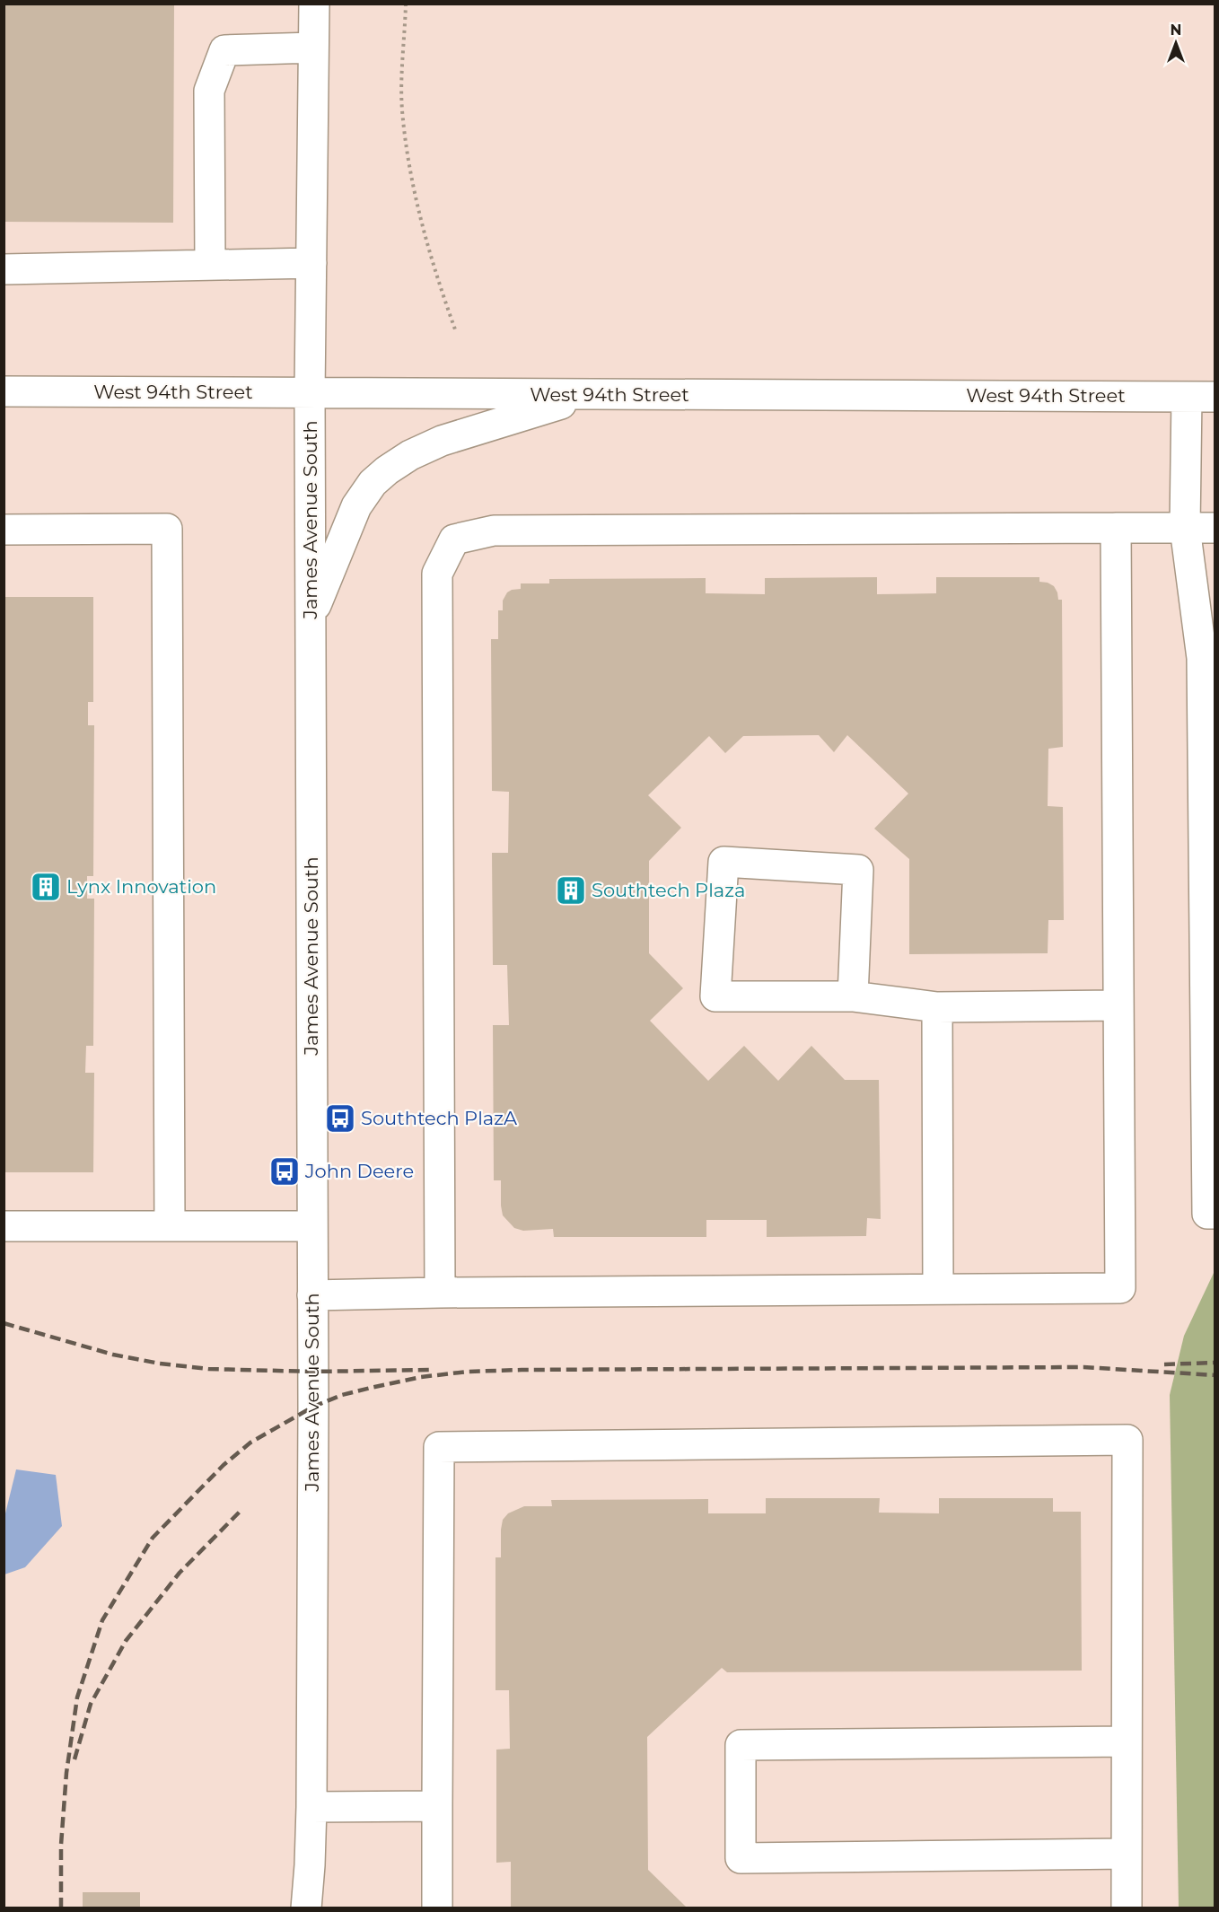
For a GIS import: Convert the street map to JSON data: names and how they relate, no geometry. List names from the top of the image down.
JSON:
{
  "streets": {
    "street": ["West 94th Street", "James Avenue South"]
  },
  "crossings": [
    ["West 94th Street", "James Avenue South"]
  ],
  "places": {
    "building": ["Lynx Innovation", "Southtech Plaza"],
    "bus stop": ["Southtech PlazA", "John Deere"]
  },
  "north": "top"
}
